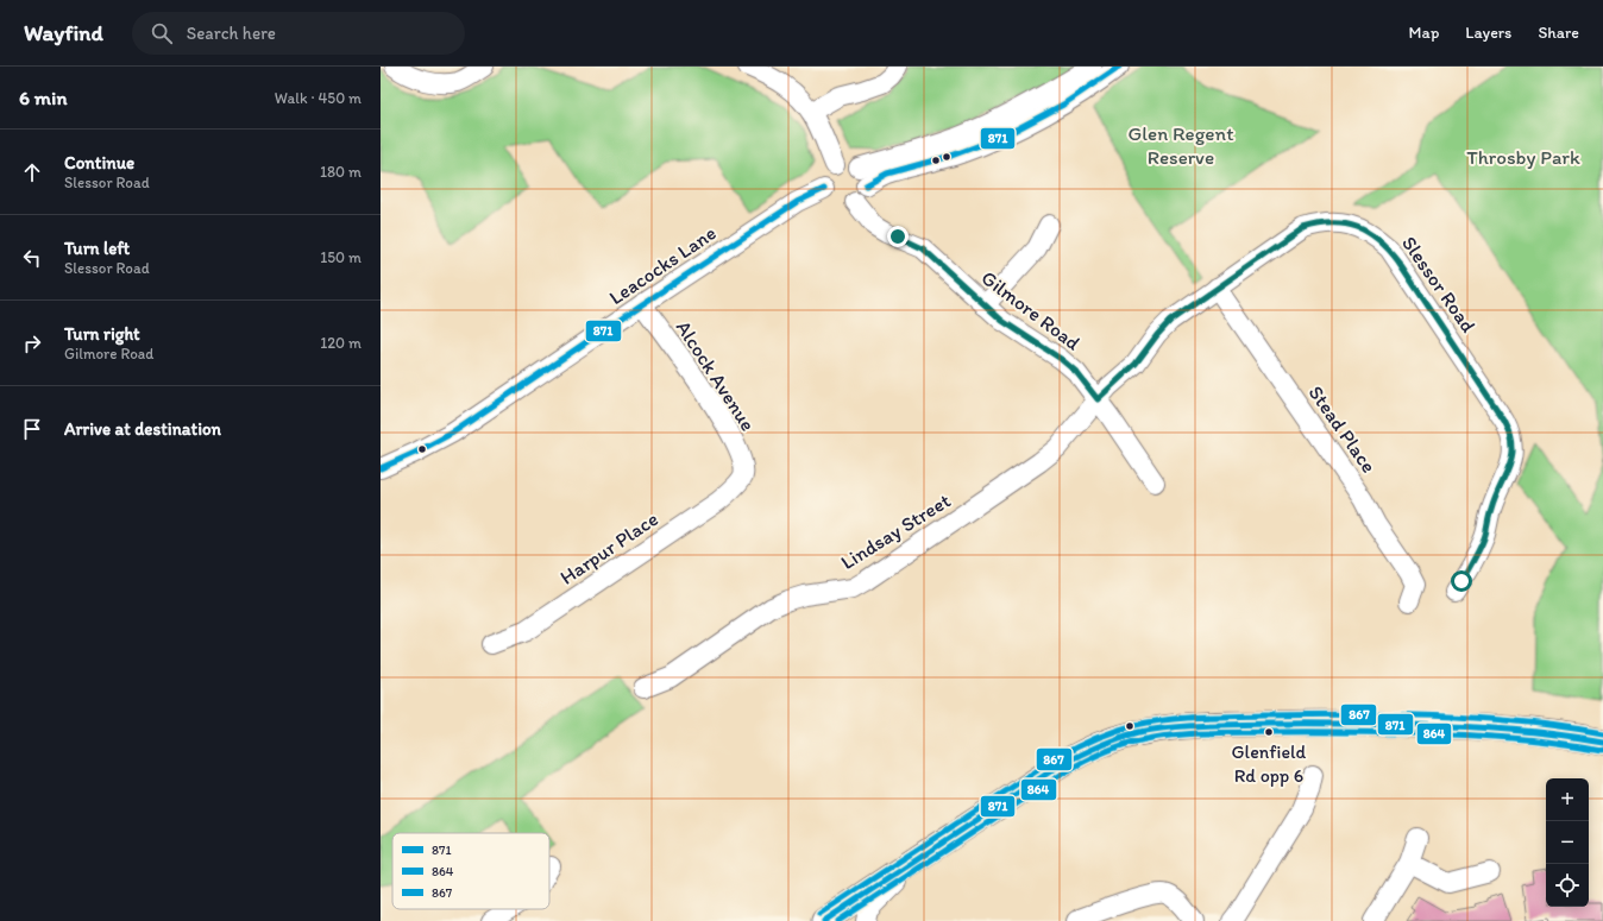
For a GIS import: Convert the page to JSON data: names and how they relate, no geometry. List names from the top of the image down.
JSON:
{
  "streets": {
    "street": [
      "Leacocks Lane",
      "Slessor Road",
      "Gilmore Road",
      "Alcock Avenue",
      "Stead Place",
      "Lindsay Street",
      "Harpur Place"
    ]
  },
  "crossings": [
    ["Leacocks Lane", "Gilmore Road"],
    ["Leacocks Lane", "Alcock Avenue"],
    ["Slessor Road", "Gilmore Road"],
    ["Slessor Road", "Stead Place"],
    ["Slessor Road", "Lindsay Street"],
    ["Gilmore Road", "Lindsay Street"],
    ["Alcock Avenue", "Harpur Place"]
  ],
  "parks": ["Glen Regent Reserve", "Throsby Park"],
  "places": ["Glenfield Rd opp 6"],
  "lines": ["transit line 871", "transit line 867", "transit line 864"],
  "legend": ["871", "864", "867"],
  "page": {
    "header": "Wayfind",
    "search": "Search here",
    "nav": ["Map", "Layers", "Share"],
    "heading": ["6 min", "Walk · 450 m"],
    "list": [
      ["Continue", "Slessor Road", "180 m"],
      ["Turn left", "Slessor Road", "150 m"],
      ["Turn right", "Gilmore Road", "120 m"],
      "Arrive at destination"
    ],
    "map_buttons": ["+", "−"]
  }
}
